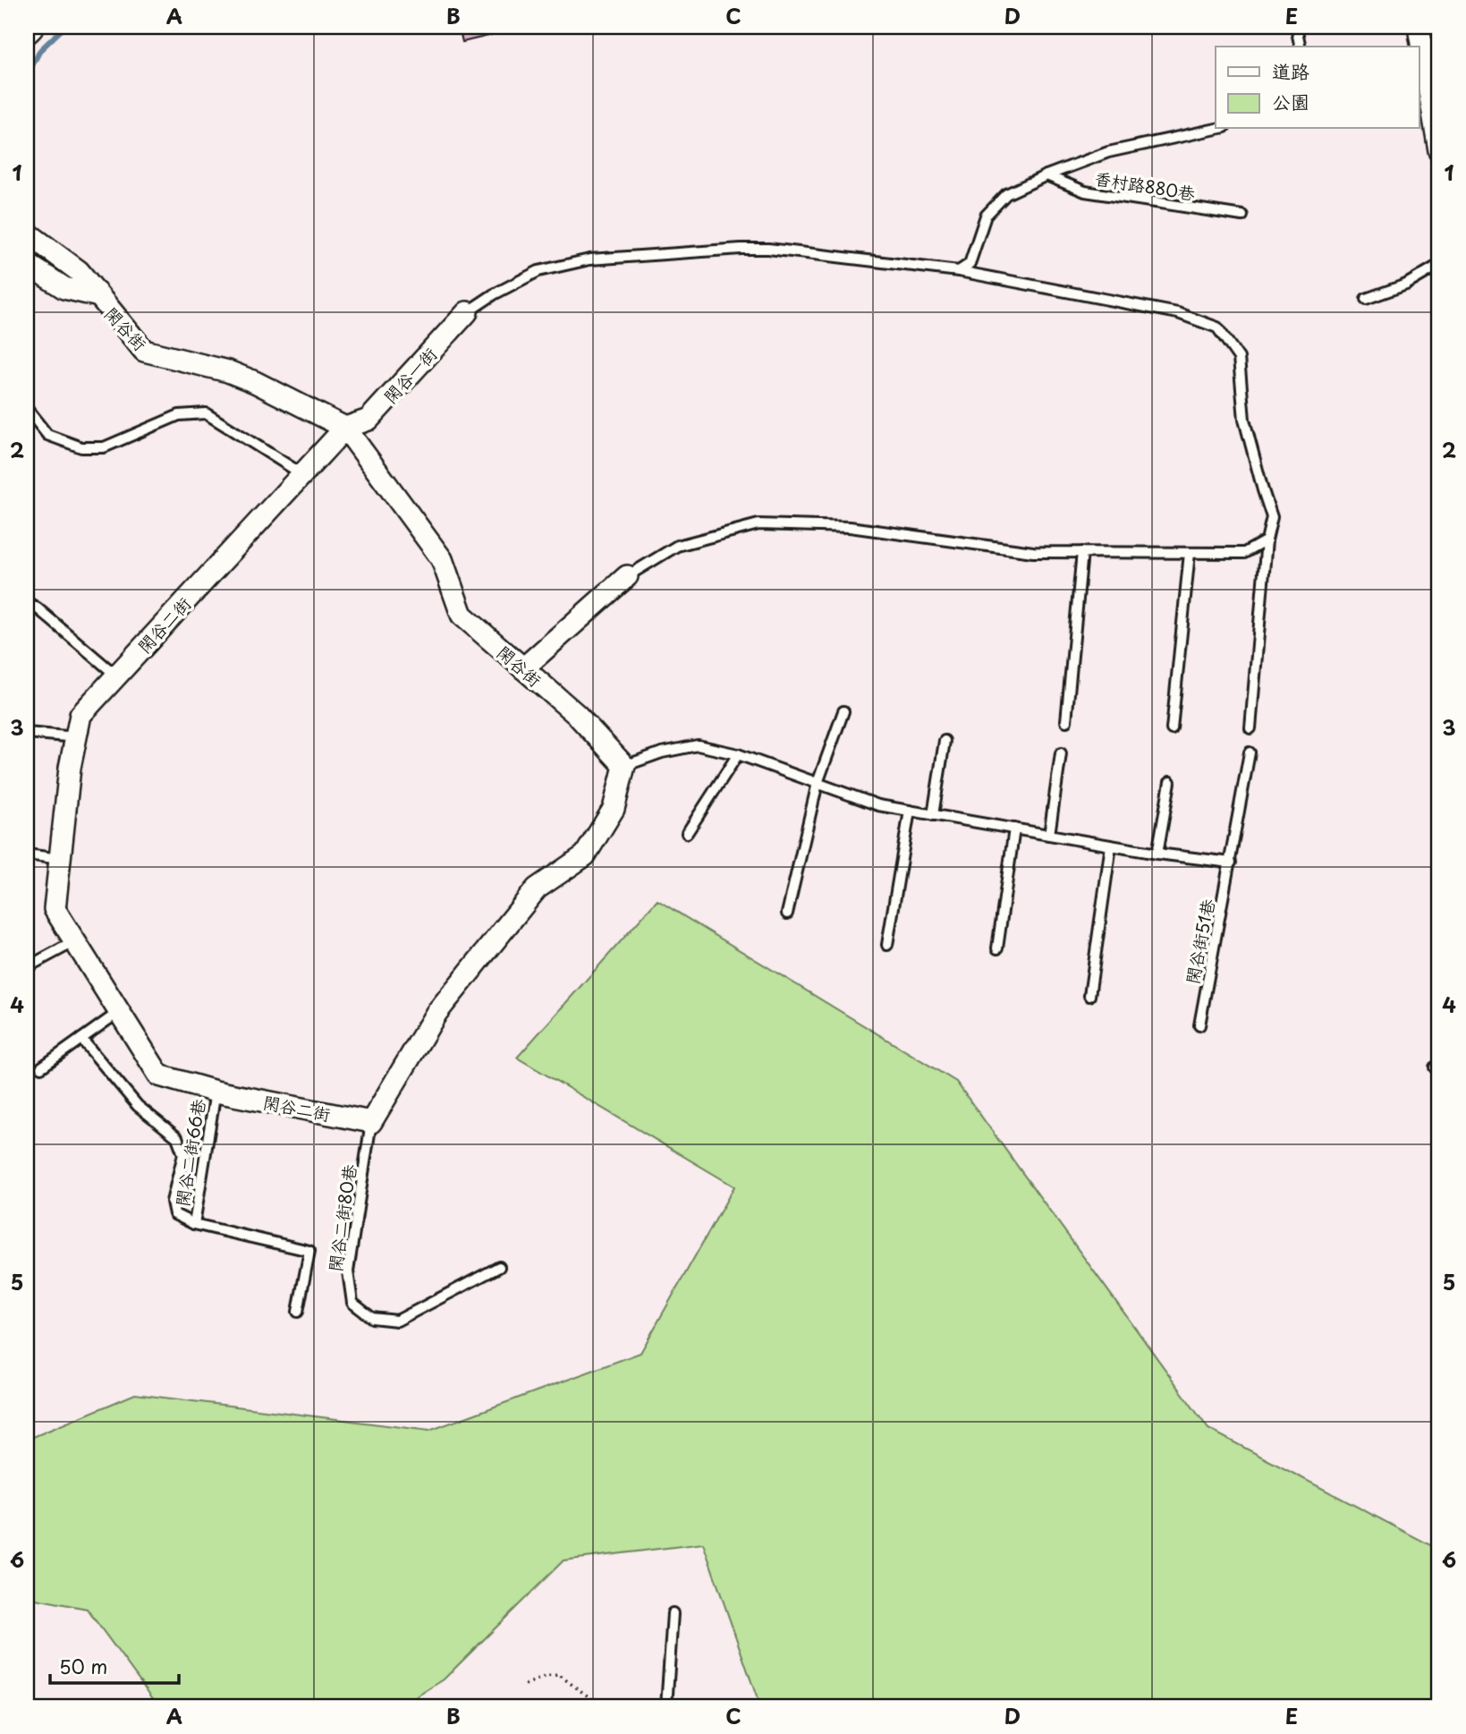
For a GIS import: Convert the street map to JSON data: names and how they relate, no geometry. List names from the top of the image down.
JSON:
{
  "streets": {
    "street": ["閑谷街", "閑谷一街", "閑谷二街"],
    "lane": [
      "香村路880巷",
      "閑谷街51巷",
      "閑谷二街66巷",
      "閑谷二街80巷"
    ]
  },
  "crossings": [
    ["閑谷街", "閑谷一街"],
    ["閑谷街", "閑谷二街"],
    ["閑谷一街", "閑谷二街"],
    ["閑谷二街", "閑谷二街66巷"],
    ["閑谷二街", "閑谷二街80巷"]
  ],
  "legend": ["道路", "公園"],
  "scale_bar": "50 m",
  "grid": {
    "columns": [
      "A",
      "B",
      "C",
      "D",
      "E"
    ],
    "rows": [
      "1",
      "2",
      "3",
      "4",
      "5",
      "6"
    ]
  }
}
